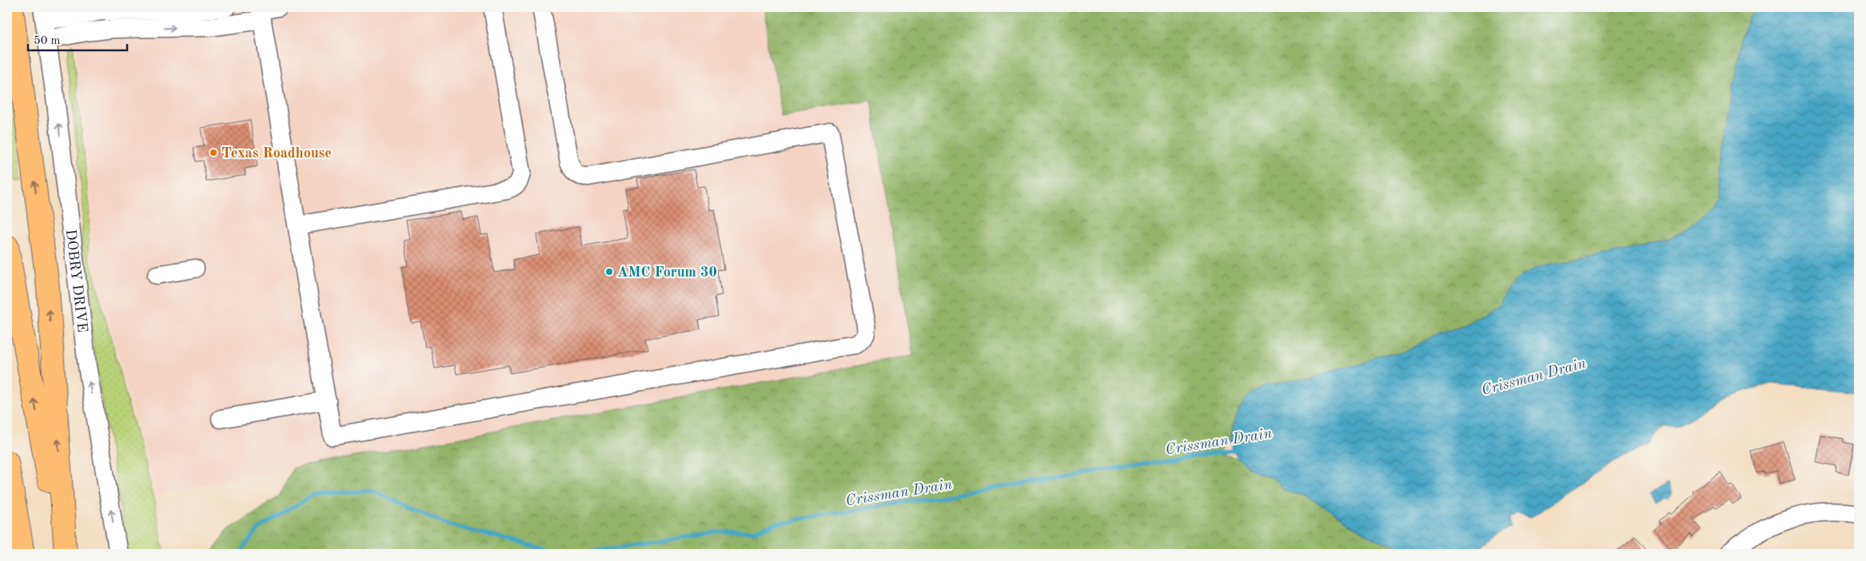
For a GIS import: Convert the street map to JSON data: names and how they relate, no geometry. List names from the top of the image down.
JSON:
{
  "streets": {
    "street": ["DOBRY DRIVE"]
  },
  "one_way": ["DOBRY DRIVE"],
  "water": ["Crissman Drain"],
  "places": ["Texas Roadhouse", "AMC Forum 30"],
  "scale_bar": "50 m"
}
